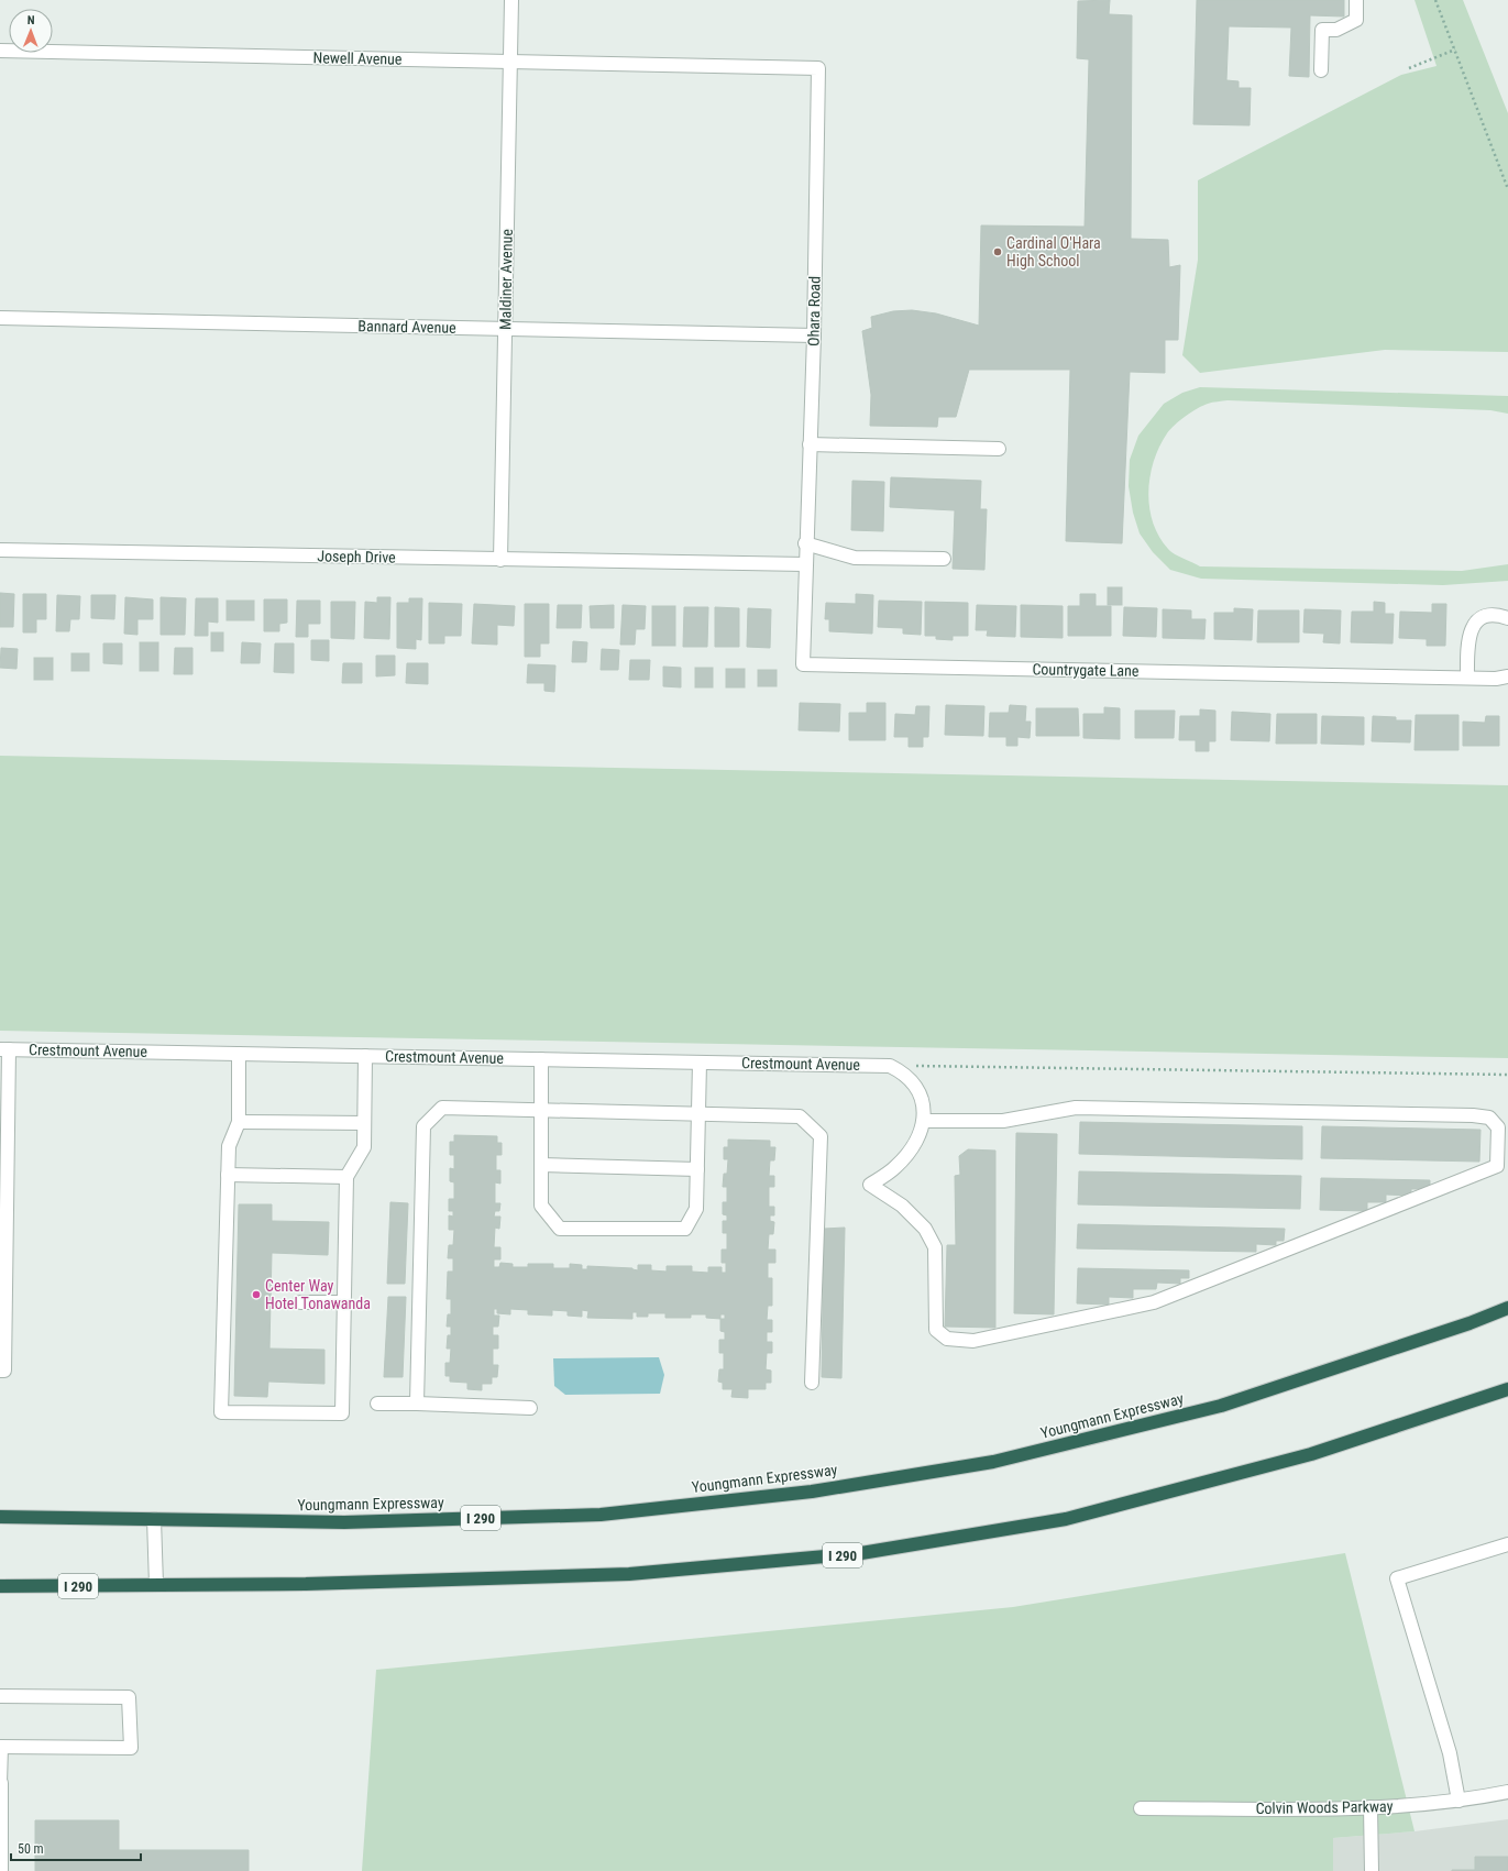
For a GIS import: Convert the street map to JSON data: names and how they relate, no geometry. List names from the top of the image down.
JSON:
{
  "streets": {
    "highway": ["Youngmann Expressway", "I 290"],
    "street": [
      "Newell Avenue",
      "Maldiner Avenue",
      "Ohara Road",
      "Bannard Avenue",
      "Joseph Drive",
      "Countrygate Lane",
      "Crestmount Avenue",
      "Colvin Woods Parkway"
    ]
  },
  "crossings": [
    ["Newell Avenue", "Maldiner Avenue"],
    ["Newell Avenue", "Ohara Road"],
    ["Maldiner Avenue", "Bannard Avenue"],
    ["Maldiner Avenue", "Joseph Drive"],
    ["Ohara Road", "Bannard Avenue"],
    ["Ohara Road", "Joseph Drive"],
    ["Ohara Road", "Countrygate Lane"],
    ["Joseph Drive", "Countrygate Lane"]
  ],
  "places": ["Cardinal O'Hara High School", "Center Way Hotel Tonawanda"],
  "scale_bar": "50 m",
  "north": "top"
}
